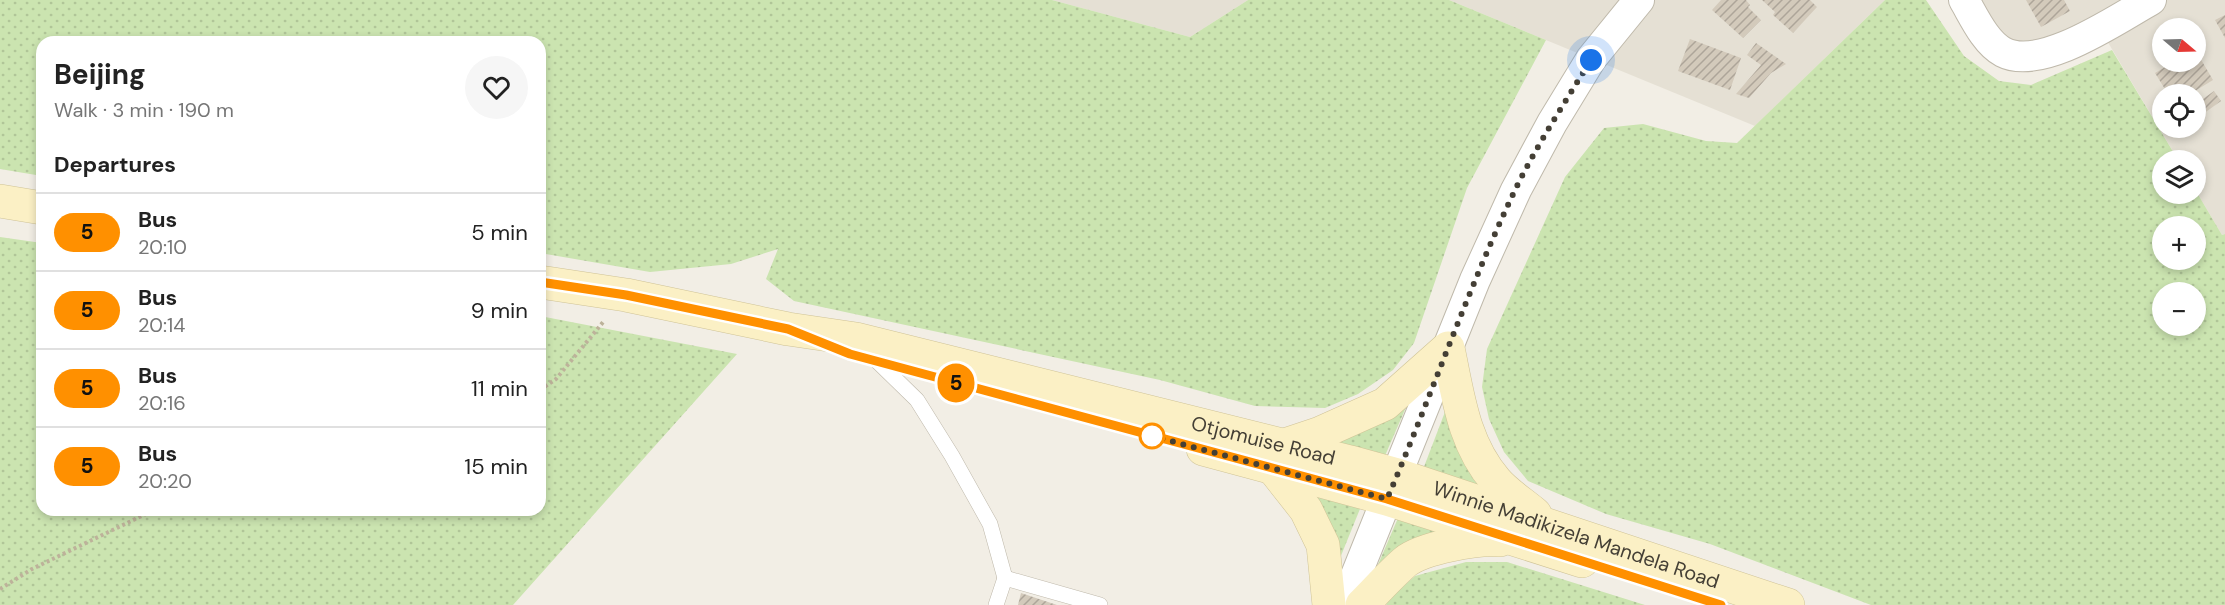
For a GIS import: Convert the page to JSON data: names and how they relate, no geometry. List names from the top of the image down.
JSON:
{
  "streets": {
    "main road": ["Otjomuise Road", "Winnie Madikizela Mandela Road"]
  },
  "crossings": [
    ["Otjomuise Road", "Winnie Madikizela Mandela Road"]
  ],
  "lines": ["bus line 5"],
  "north": "right",
  "page": {
    "on_map": "5",
    "map_buttons": ["+", "−"],
    "heading": [
      ["Beijing", "Walk · 3 min · 190 m"],
      "Departures"
    ],
    "list": [
      {
        "mark": "5",
        "name": "Bus",
        "note": "20:10",
        "value": "5 min"
      },
      {
        "mark": "5",
        "name": "Bus",
        "note": "20:14",
        "value": "9 min"
      },
      {
        "mark": "5",
        "name": "Bus",
        "note": "20:16",
        "value": "11 min"
      },
      {
        "mark": "5",
        "name": "Bus",
        "note": "20:20",
        "value": "15 min"
      }
    ]
  }
}
